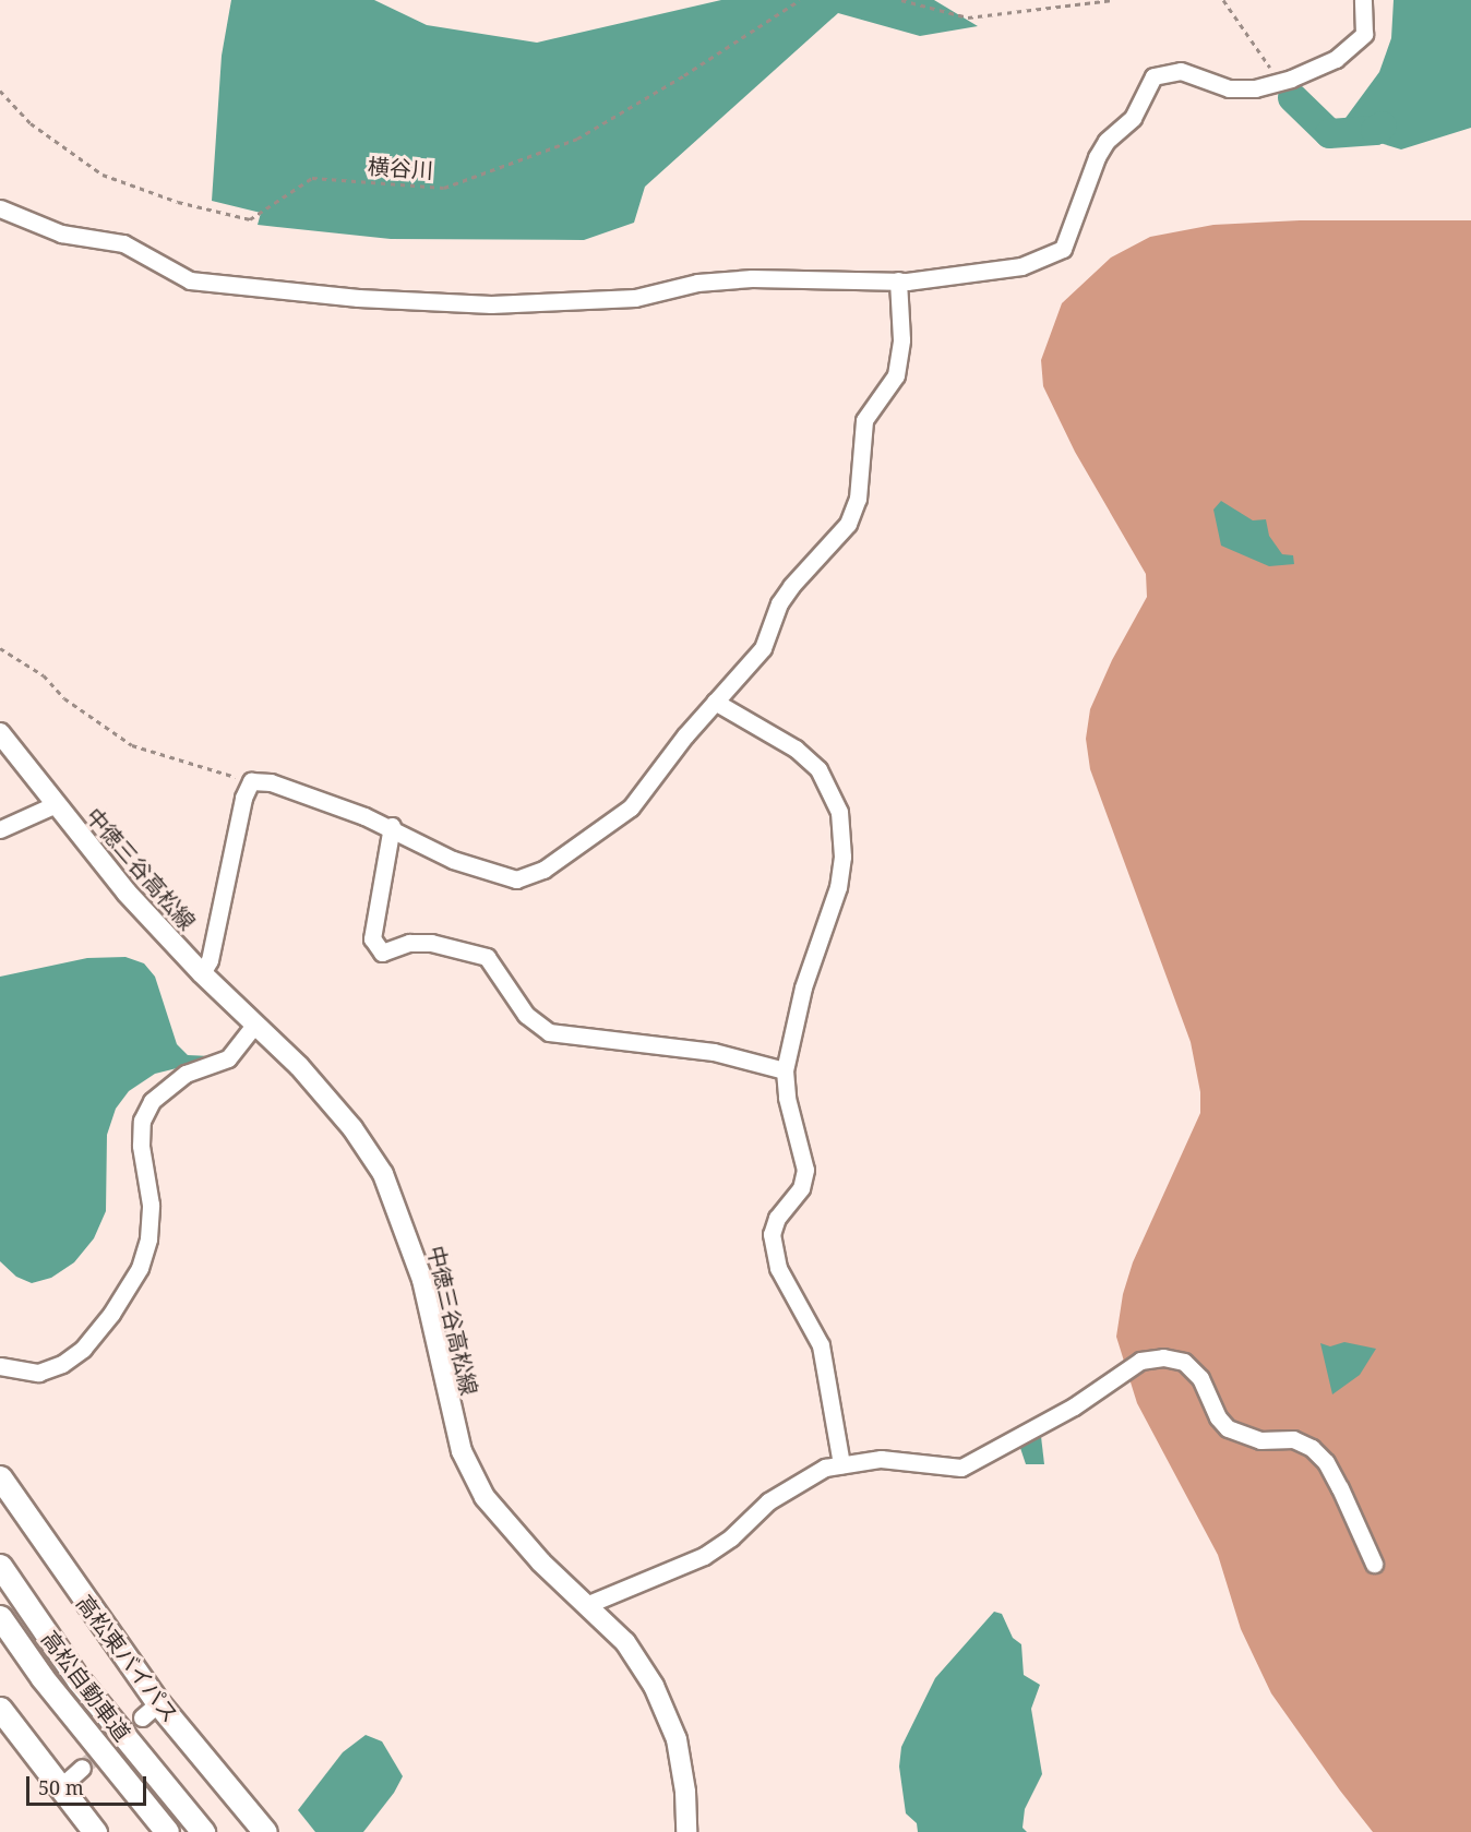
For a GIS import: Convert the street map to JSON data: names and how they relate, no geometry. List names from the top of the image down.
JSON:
{
  "streets": {
    "highway": ["高松東バイパス", "高松自動車道"],
    "main road": ["中徳三谷高松線"],
    "path": ["横谷川"]
  },
  "scale_bar": "50 m"
}
